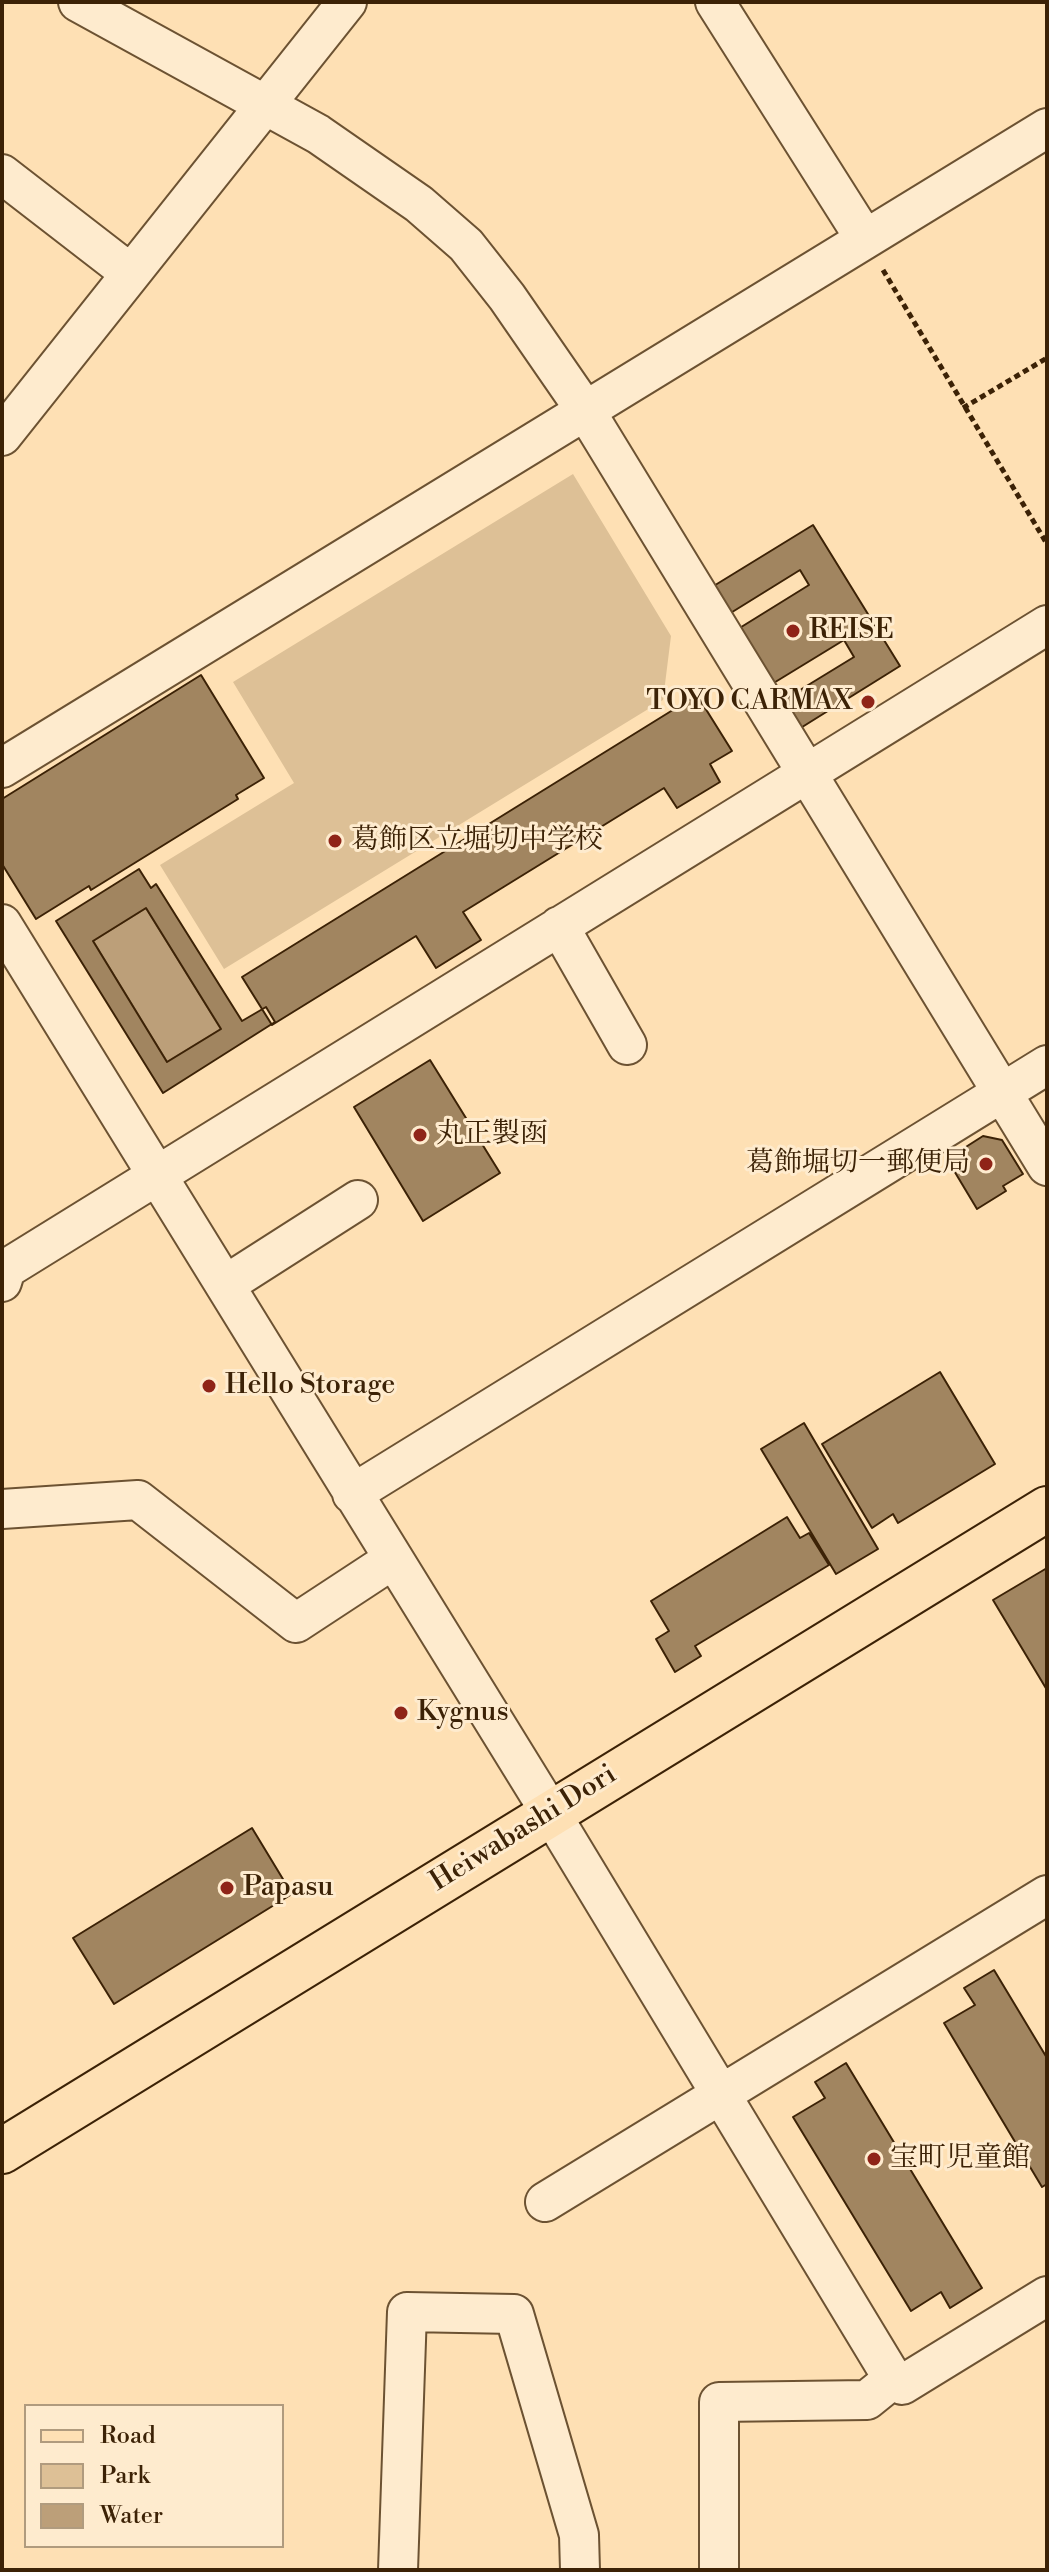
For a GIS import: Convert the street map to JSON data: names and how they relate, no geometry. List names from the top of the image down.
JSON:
{
  "streets": {
    "main road": ["Heiwabashi Dori"]
  },
  "places": [
    "REISE",
    "TOYO CARMAX",
    "葛飾区立堀切中学校",
    "丸正製函",
    "葛飾堀切一郵便局",
    "Hello Storage",
    "Kygnus",
    "Papasu",
    "宝町児童館"
  ],
  "legend": ["Road", "Park", "Water"]
}
